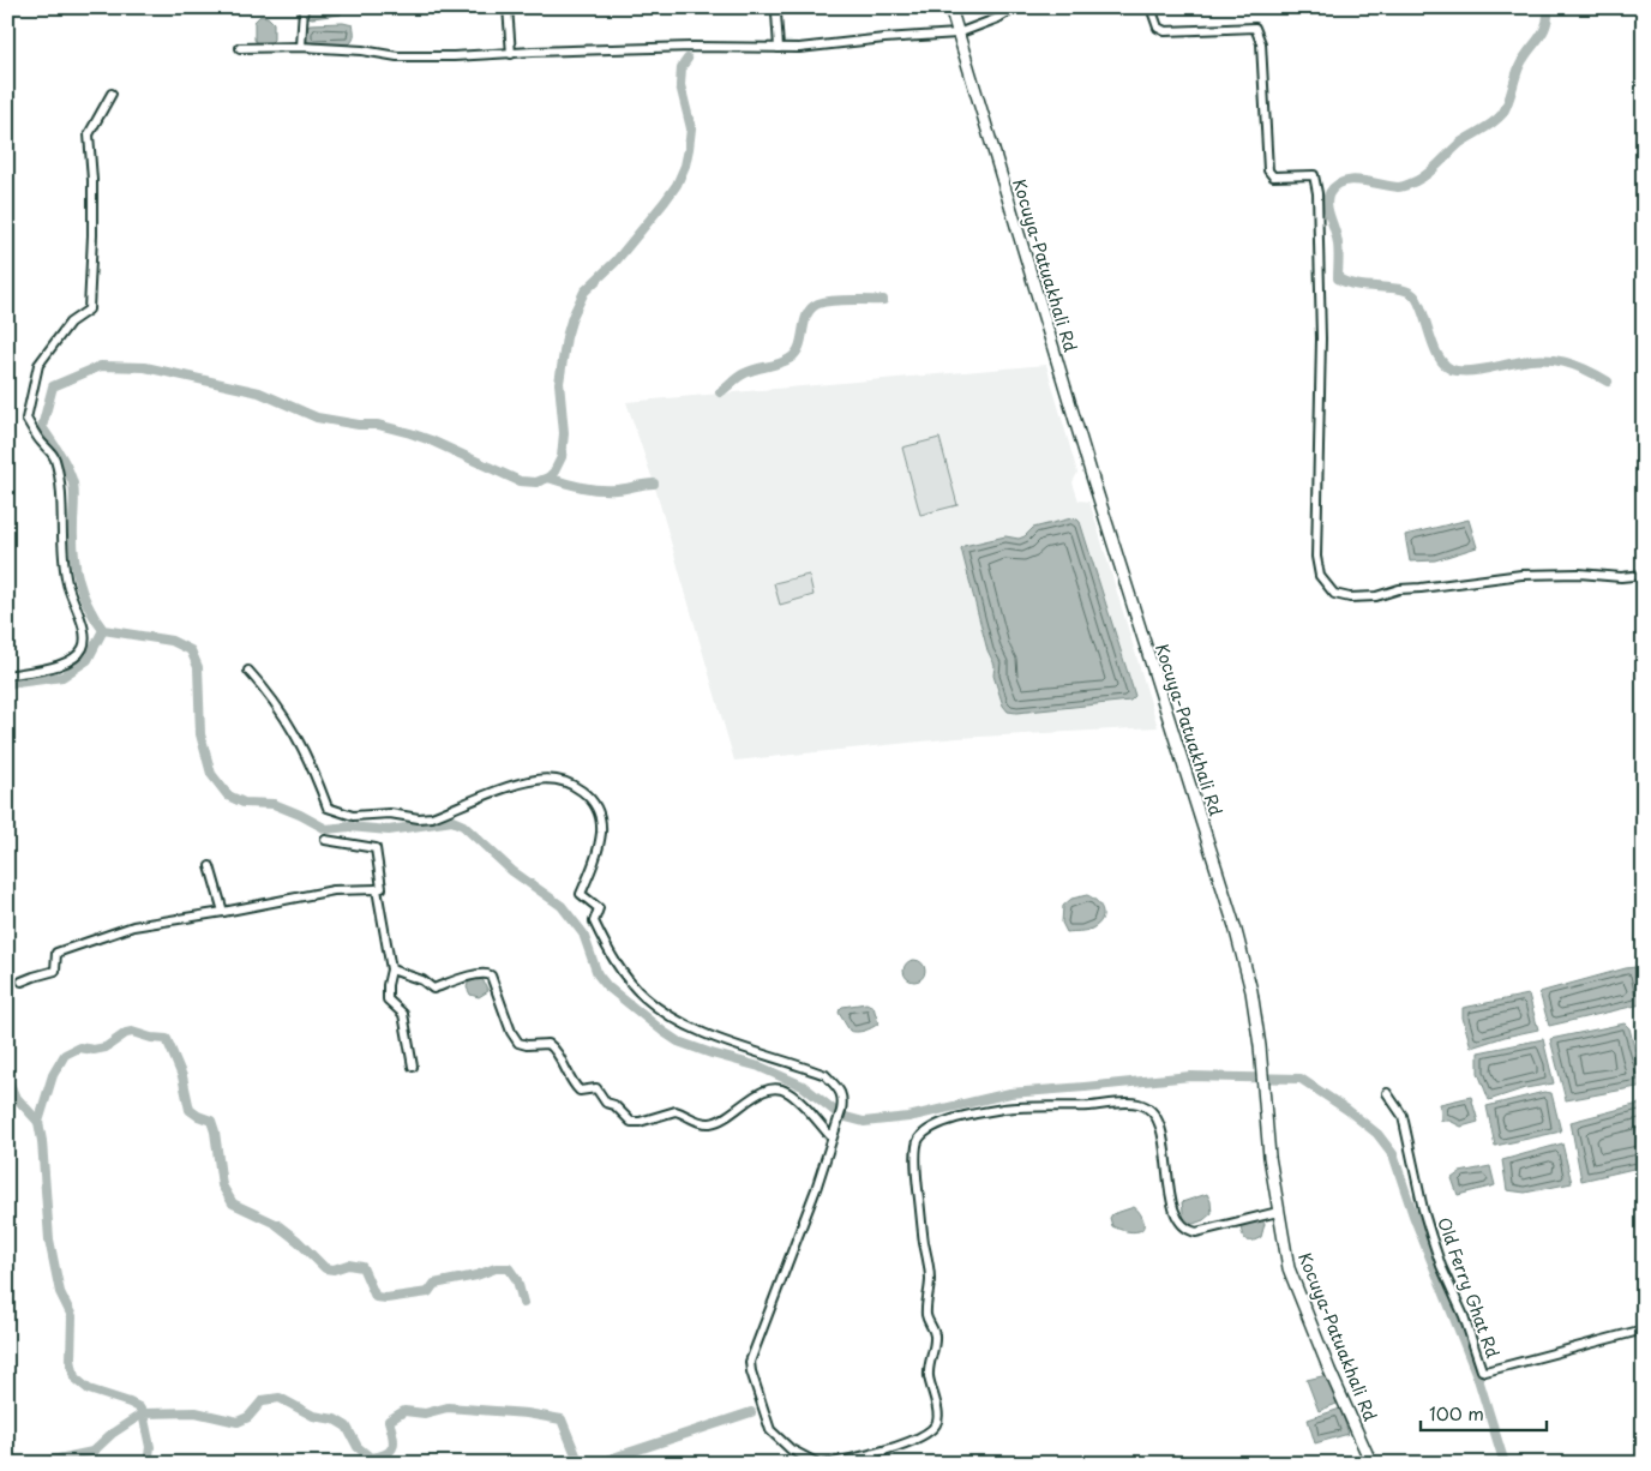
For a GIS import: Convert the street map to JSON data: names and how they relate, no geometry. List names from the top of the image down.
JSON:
{
  "streets": {
    "main road": ["Kocuya-Patuakhali Rd"],
    "street": ["Old Ferry Ghat Rd"]
  },
  "scale_bar": "100 m"
}
